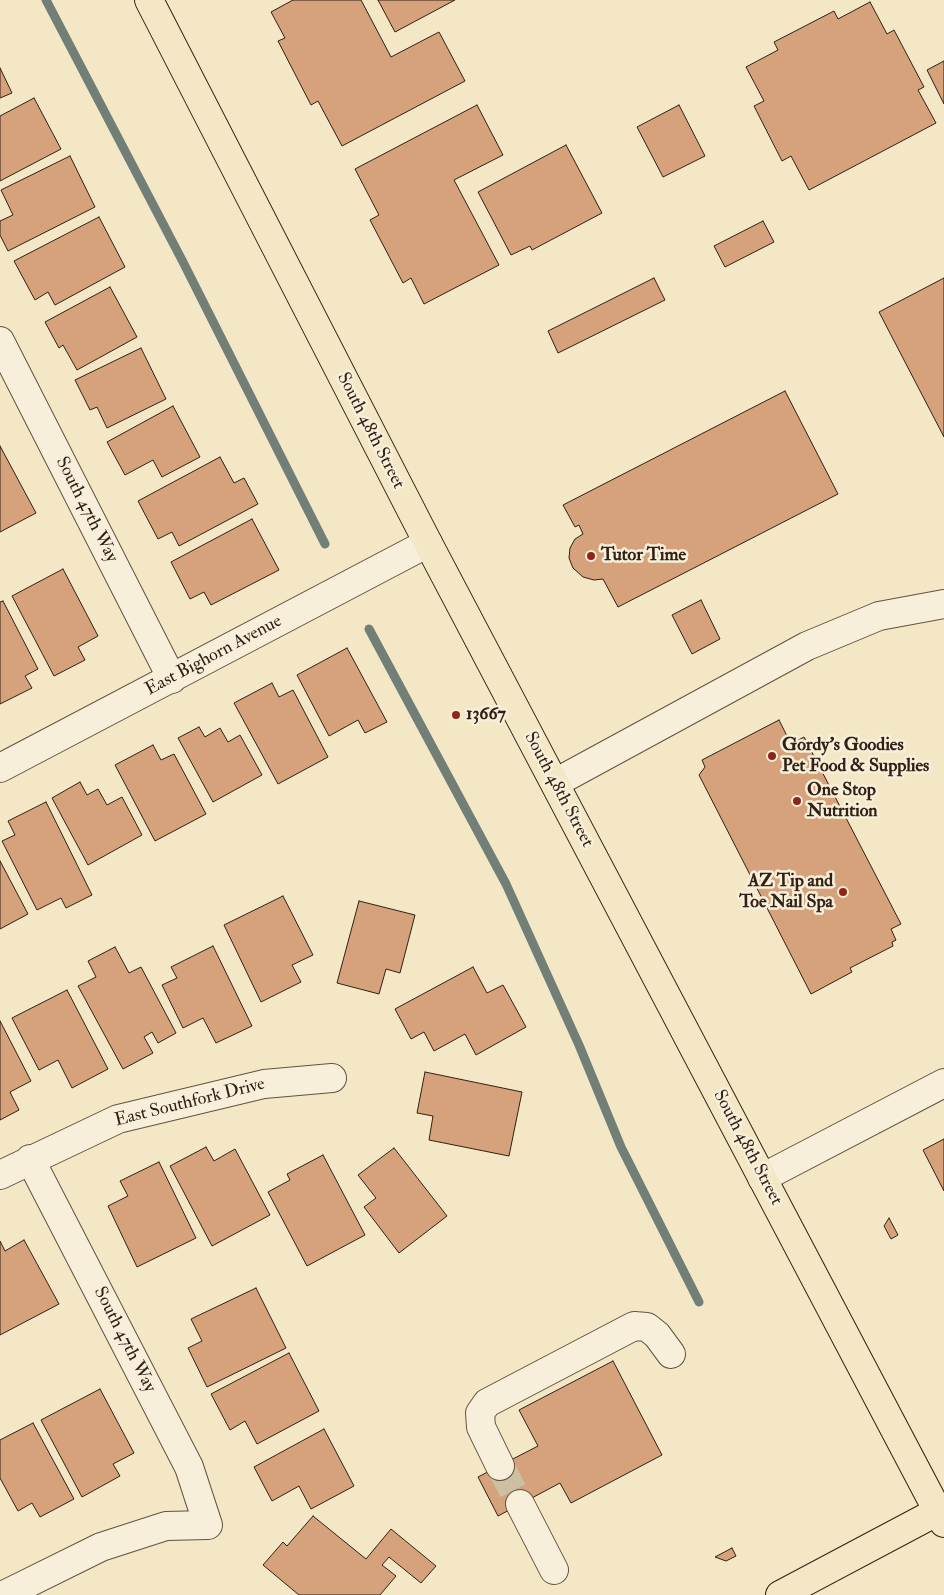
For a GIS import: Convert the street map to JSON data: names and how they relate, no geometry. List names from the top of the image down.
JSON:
{
  "streets": {
    "main road": ["South 48th Street"],
    "street": ["South 47th Way", "East Bighorn Avenue", "East Southfork Drive"]
  },
  "crossings": [
    ["South 48th Street", "East Bighorn Avenue"],
    ["South 47th Way", "East Bighorn Avenue"],
    ["South 47th Way", "East Southfork Drive"]
  ],
  "places": [
    "Tutor Time",
    "13667",
    "Gordy's Goodies Pet Food & Supplies",
    "One Stop Nutrition",
    "AZ Tip and Toe Nail Spa"
  ]
}
